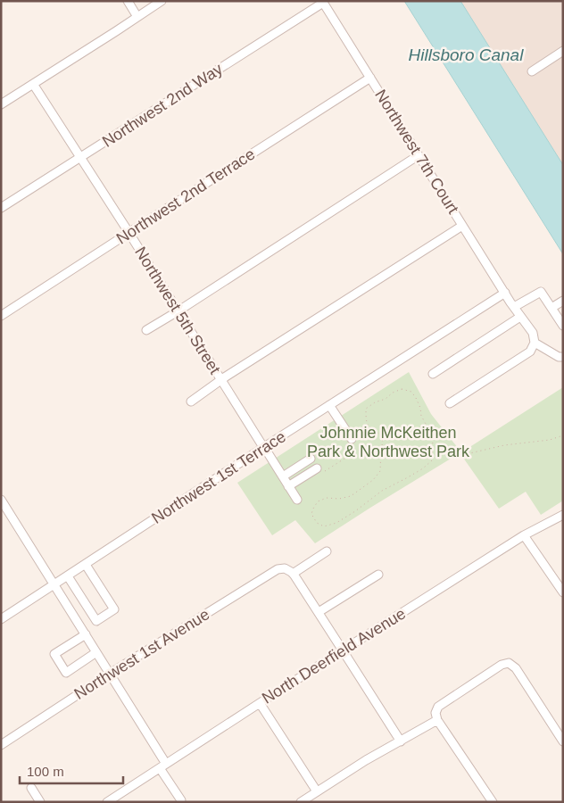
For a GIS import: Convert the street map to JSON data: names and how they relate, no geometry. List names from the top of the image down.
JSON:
{
  "streets": {
    "street": [
      "Northwest 2nd Way",
      "Northwest 7th Court",
      "Northwest 2nd Terrace",
      "Northwest 5th Street",
      "Northwest 1st Terrace",
      "Northwest 1st Avenue",
      "North Deerfield Avenue"
    ]
  },
  "crossings": [
    ["Northwest 2nd Way", "Northwest 7th Court"],
    ["Northwest 2nd Way", "Northwest 5th Street"],
    ["Northwest 7th Court", "Northwest 2nd Terrace"],
    ["Northwest 7th Court", "Northwest 1st Terrace"],
    ["Northwest 2nd Terrace", "Northwest 5th Street"],
    ["Northwest 5th Street", "Northwest 1st Terrace"]
  ],
  "water": ["Hillsboro Canal"],
  "parks": ["Johnnie McKeithen Park & Northwest Park"],
  "scale_bar": "100 m"
}
